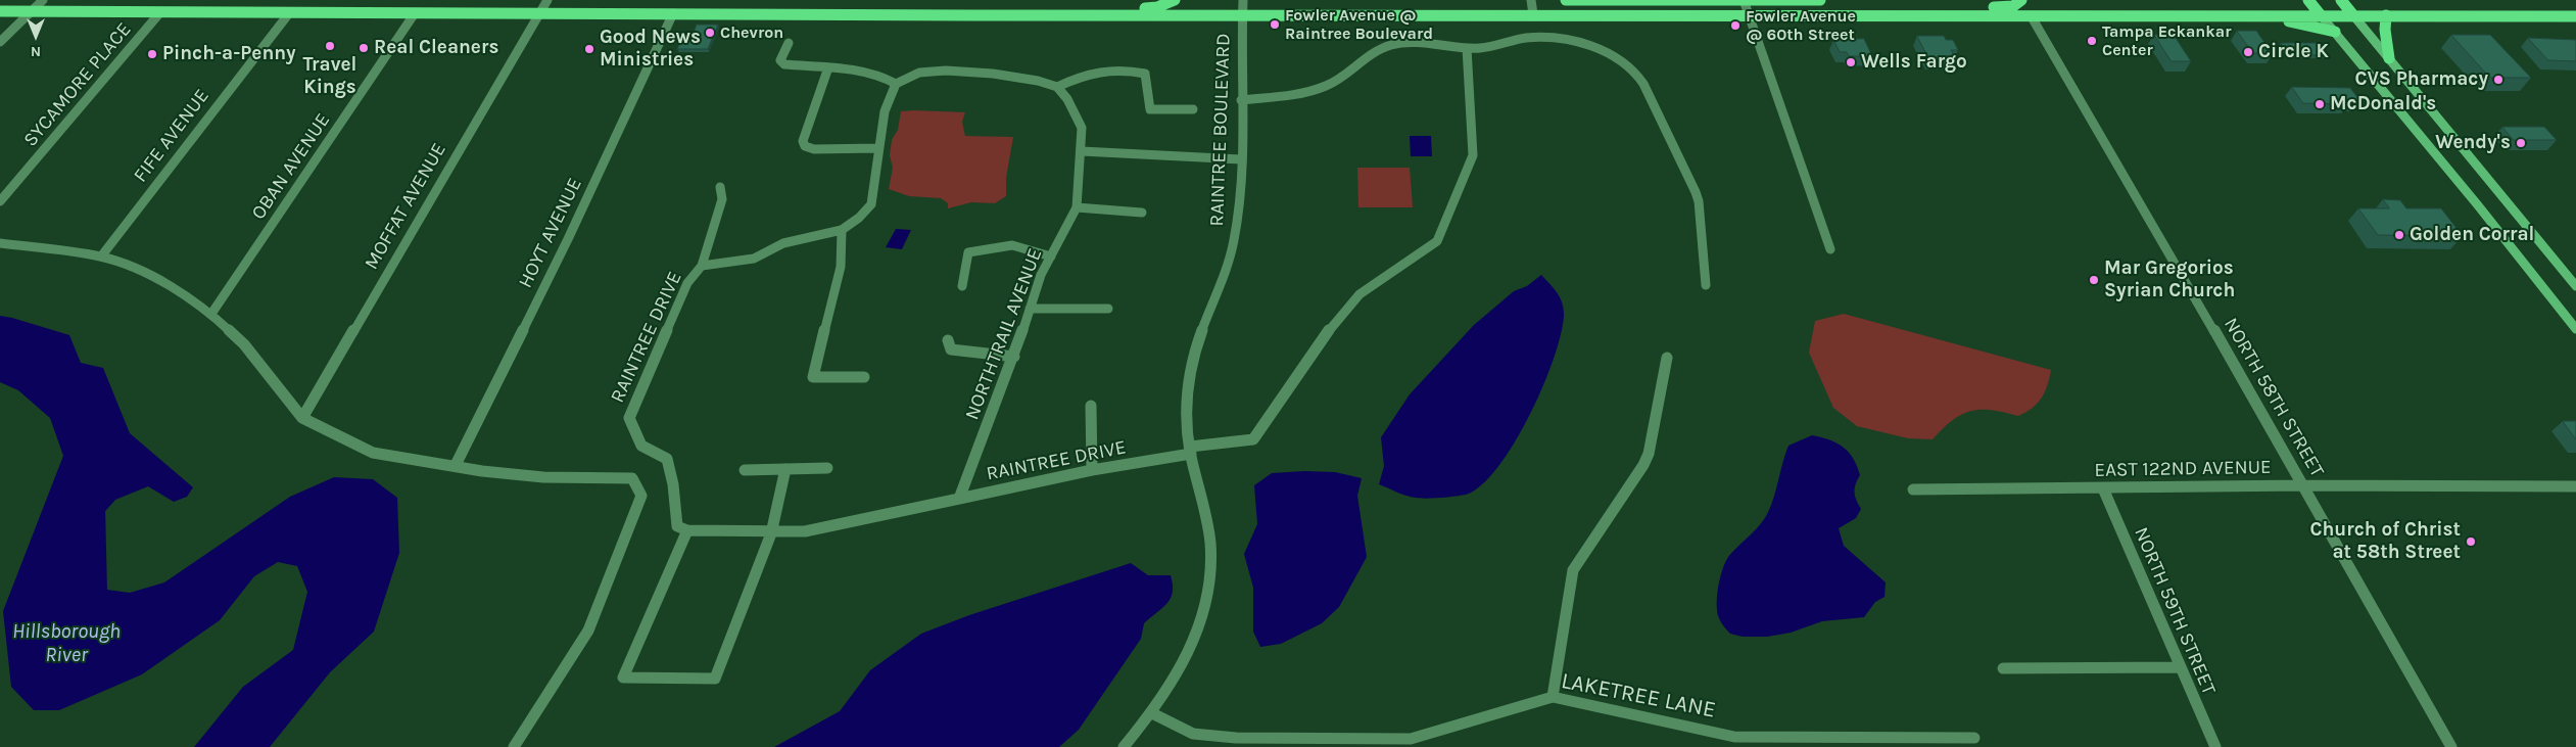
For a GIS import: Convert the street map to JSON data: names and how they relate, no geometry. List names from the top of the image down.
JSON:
{
  "streets": {
    "street": [
      "SYCAMORE PLACE",
      "RAINTREE BOULEVARD",
      "FIFE AVENUE",
      "OBAN AVENUE",
      "MOFFAT AVENUE",
      "HOYT AVENUE",
      "NORTHTRAIL AVENUE",
      "RAINTREE DRIVE",
      "NORTH 58TH STREET",
      "EAST 122ND AVENUE",
      "NORTH 59TH STREET",
      "LAKETREE LANE"
    ]
  },
  "crossings": [
    ["RAINTREE BOULEVARD", "RAINTREE DRIVE"],
    ["RAINTREE BOULEVARD", "LAKETREE LANE"],
    ["NORTHTRAIL AVENUE", "RAINTREE DRIVE"],
    ["NORTH 58TH STREET", "EAST 122ND AVENUE"],
    ["EAST 122ND AVENUE", "NORTH 59TH STREET"]
  ],
  "water": ["Hillsborough River"],
  "places": [
    "Fowler Avenue @ Raintree Boulevard",
    "Fowler Avenue @ 60th Street",
    "Chevron",
    "Tampa Eckankar Center",
    "Travel Kings",
    "Real Cleaners",
    "Good News Ministries",
    "Circle K",
    "Pinch-a-Penny",
    "Wells Fargo",
    "CVS Pharmacy",
    "McDonald's",
    "Wendy's",
    "Golden Corral",
    "Mar Gregorios Syrian Church",
    "Church of Christ at 58th Street"
  ],
  "north": "bottom"
}
